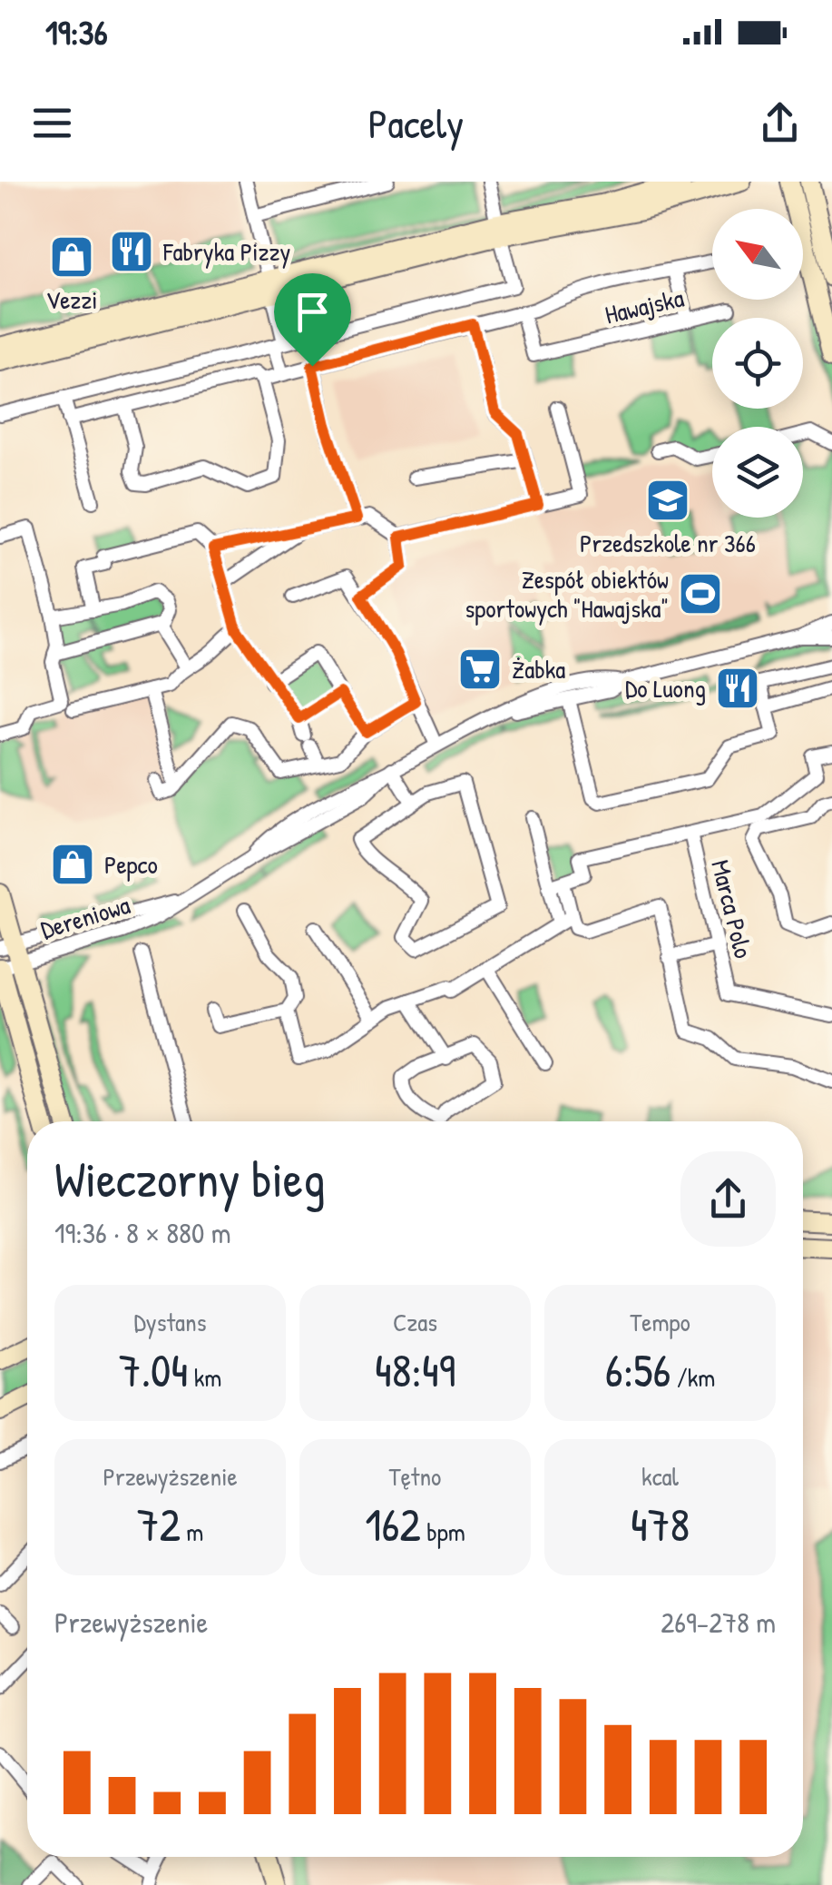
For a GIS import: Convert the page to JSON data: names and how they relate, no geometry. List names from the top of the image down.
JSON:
{
  "streets": {
    "street": ["Hawajska", "Marca Polo", "Dereniowa"]
  },
  "places": {
    "restaurant": ["Fabryka Pizzy", "Do Luong"],
    "shop": ["Vezzi", "Pepco"],
    "school or university": ["Przedszkole nr 366"],
    "sports": ["Zespół obiektów sportowych \"Hawajska\""],
    "supermarket": ["Żabka"]
  },
  "north": "top left",
  "page": {
    "status": "19:36",
    "header": "Pacely",
    "heading": ["Wieczorny bieg", "19:36 · 8 × 880 m"],
    "stats": [
      ["Dystans", "7.04 km"],
      ["Czas", "48:49"],
      ["Tempo", "6:56 /km"],
      ["Przewyższenie", "72 m"],
      ["Tętno", "162 bpm"],
      ["kcal", "478"]
    ],
    "chart": ["Przewyższenie", "269–278 m"]
  }
}
